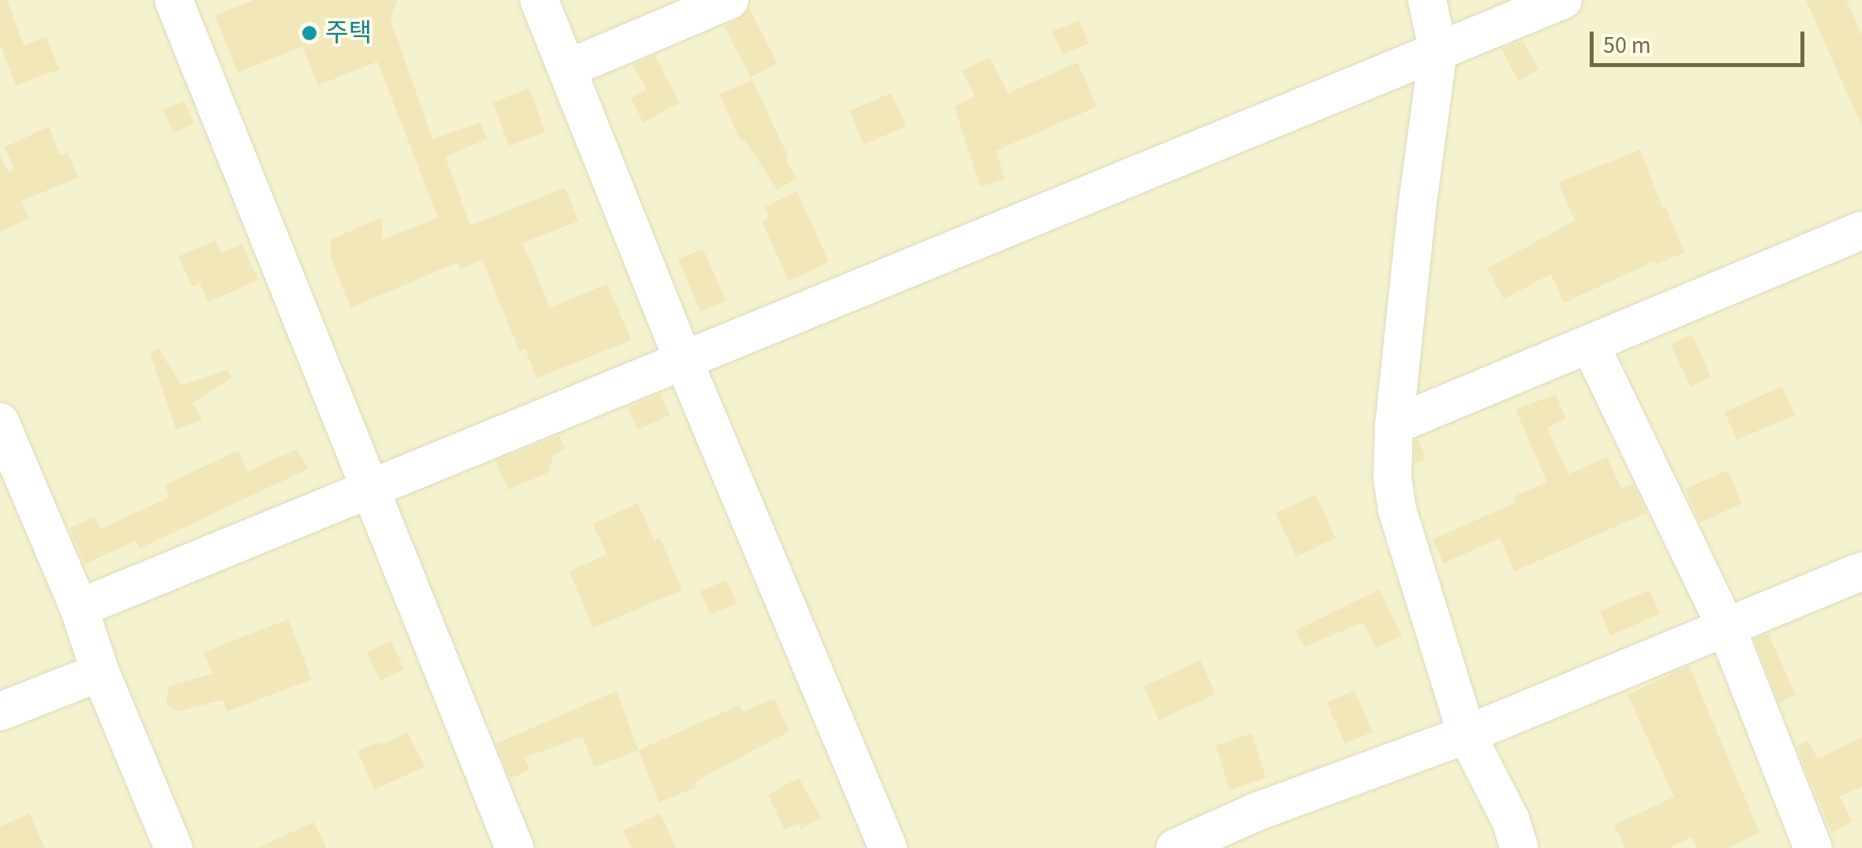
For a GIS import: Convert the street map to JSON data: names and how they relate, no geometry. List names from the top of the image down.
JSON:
{
  "places": ["주택"],
  "scale_bar": "50 m"
}
